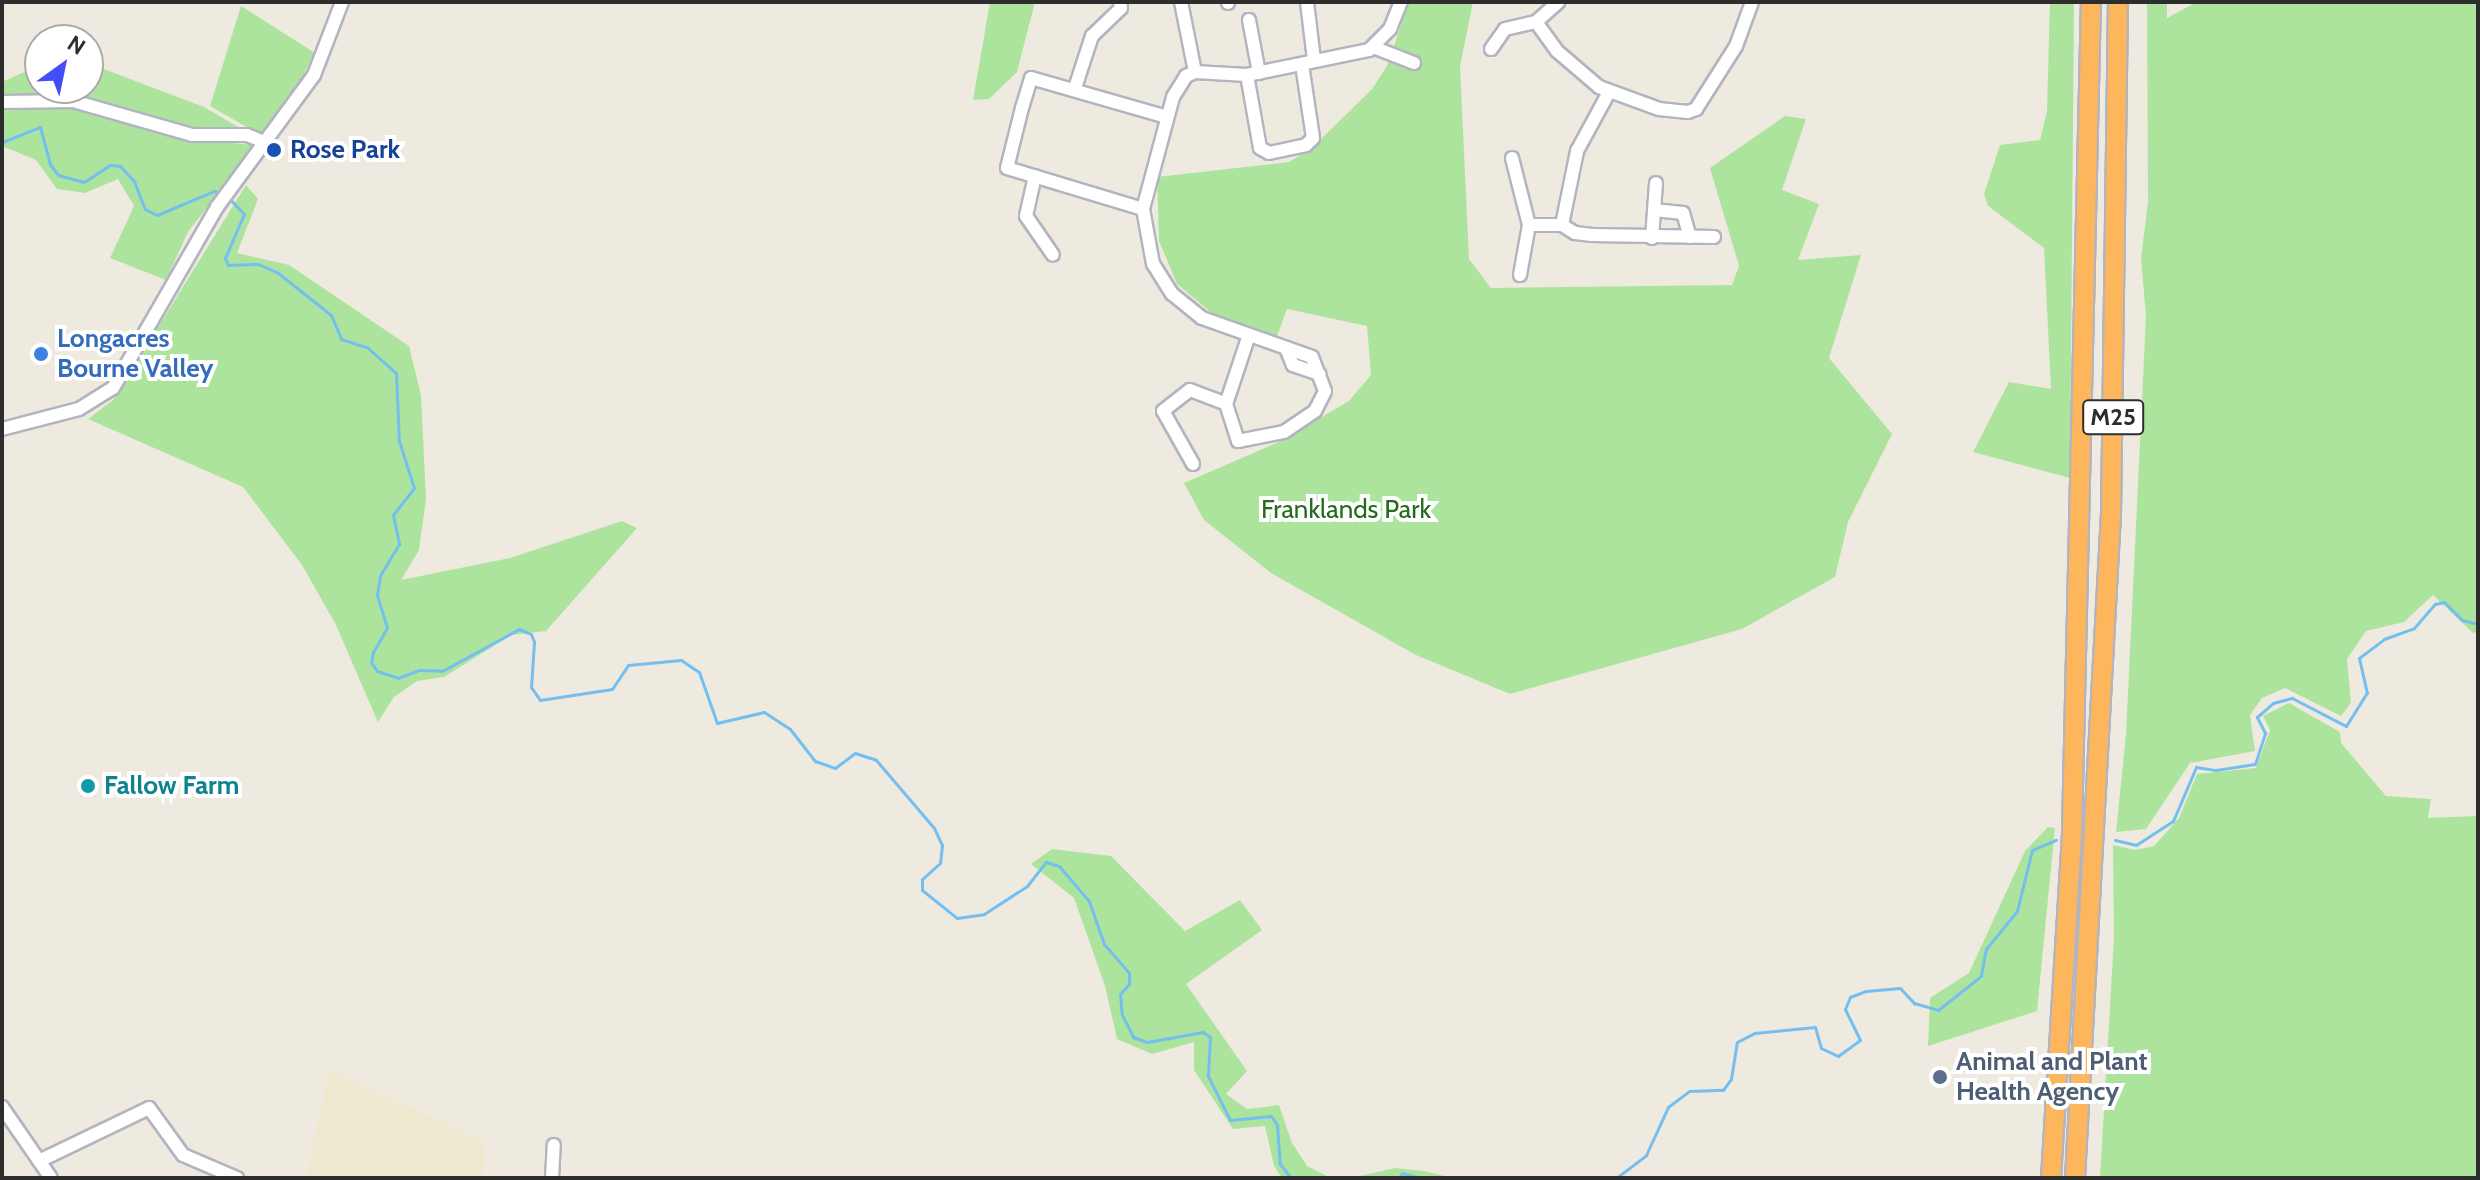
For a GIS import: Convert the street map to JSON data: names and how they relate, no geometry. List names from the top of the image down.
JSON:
{
  "streets": {
    "highway": ["M25"]
  },
  "parks": ["Franklands Park"],
  "places": [
    "Rose Park",
    "Longacres Bourne Valley",
    "Fallow Farm",
    "Animal and Plant Health Agency"
  ],
  "north": "top right"
}
